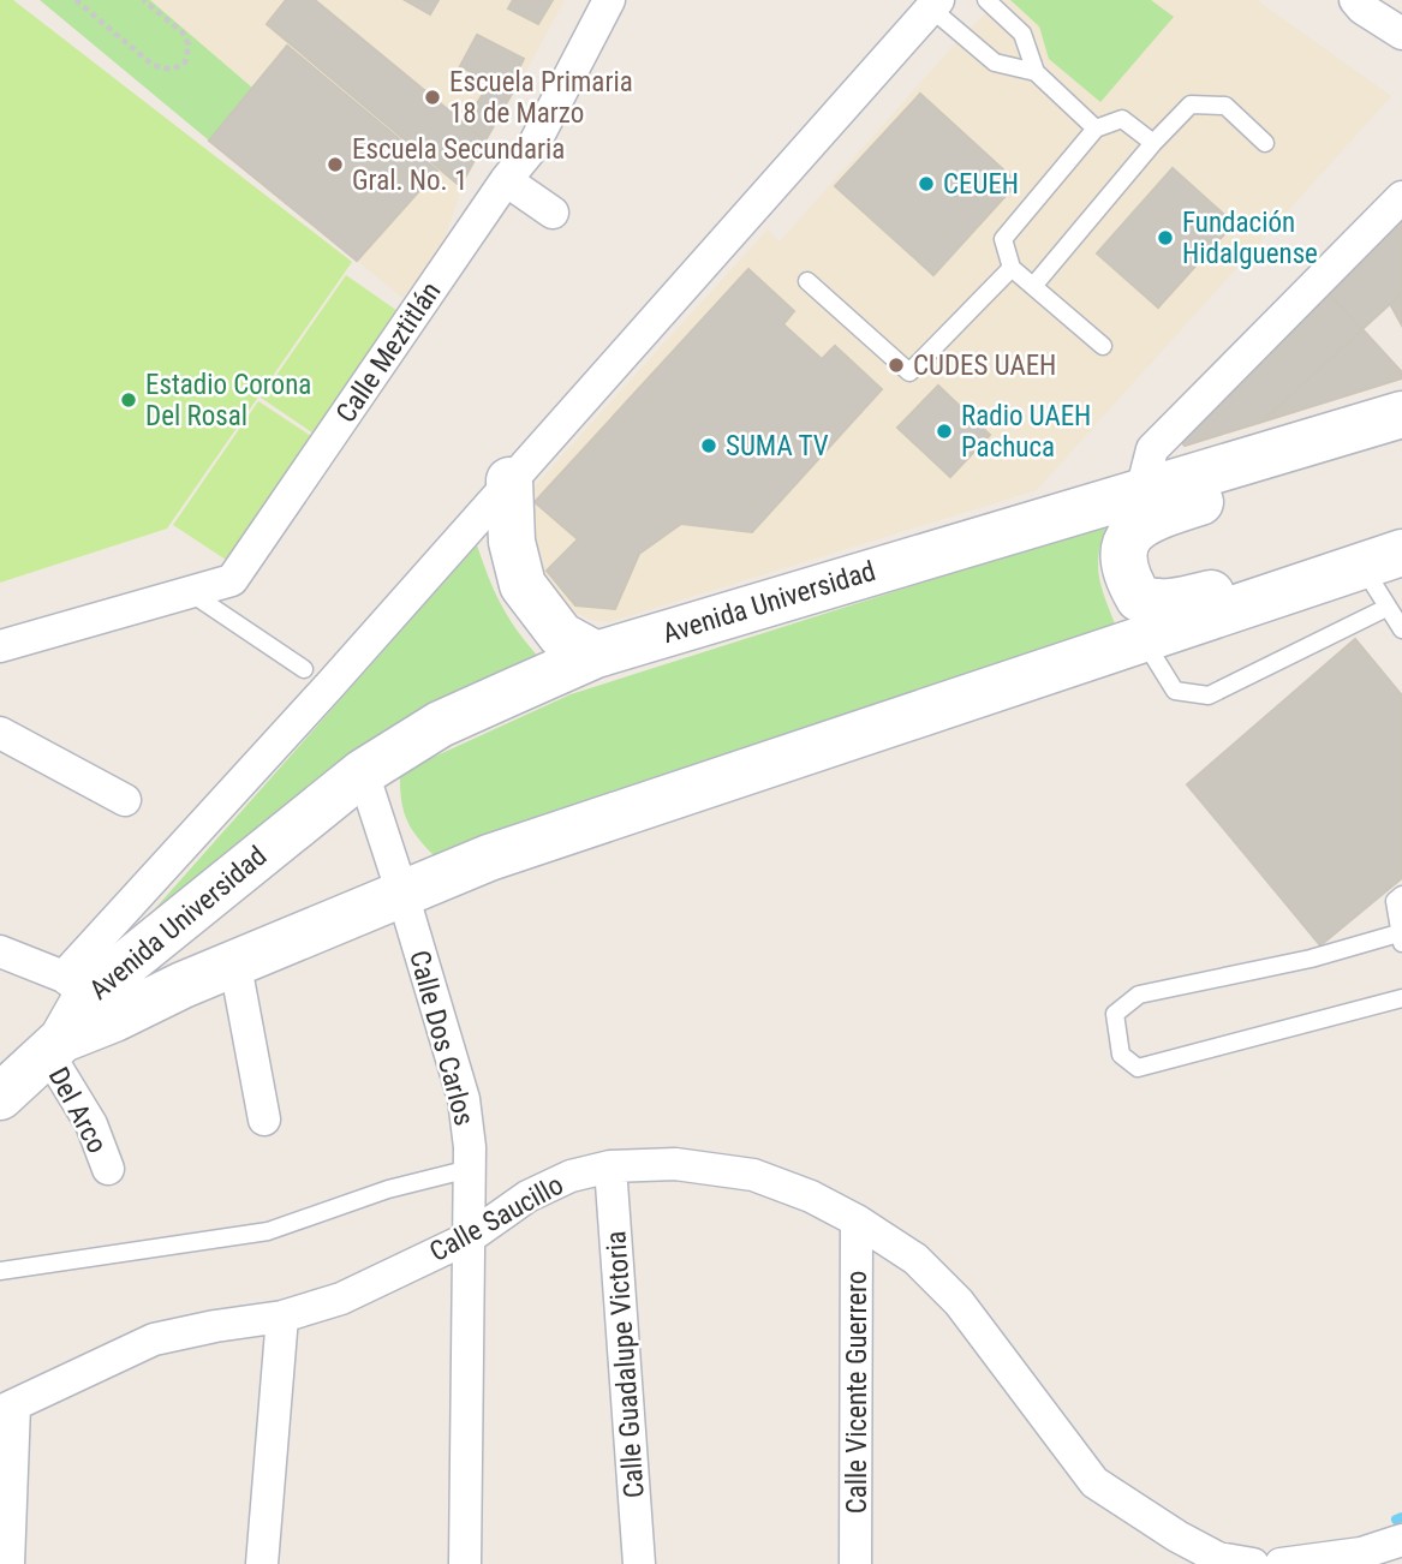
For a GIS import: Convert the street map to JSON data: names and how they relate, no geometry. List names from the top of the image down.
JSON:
{
  "streets": {
    "main road": ["Avenida Universidad"],
    "street": [
      "Calle Meztitlán",
      "Calle Dos Carlos",
      "Del Arco",
      "Calle Saucillo",
      "Calle Guadalupe Victoria",
      "Calle Vicente Guerrero"
    ]
  },
  "crossings": [
    ["Avenida Universidad", "Calle Dos Carlos"],
    ["Avenida Universidad", "Del Arco"],
    ["Calle Dos Carlos", "Calle Saucillo"],
    ["Calle Saucillo", "Calle Guadalupe Victoria"],
    ["Calle Saucillo", "Calle Vicente Guerrero"]
  ],
  "places": [
    "Escuela Primaria 18 de Marzo",
    "Escuela Secundaria Gral. No. 1",
    "CEUEH",
    "Fundación Hidalguense",
    "CUDES UAEH",
    "Estadio Corona Del Rosal",
    "Radio UAEH Pachuca",
    "SUMA TV"
  ]
}
